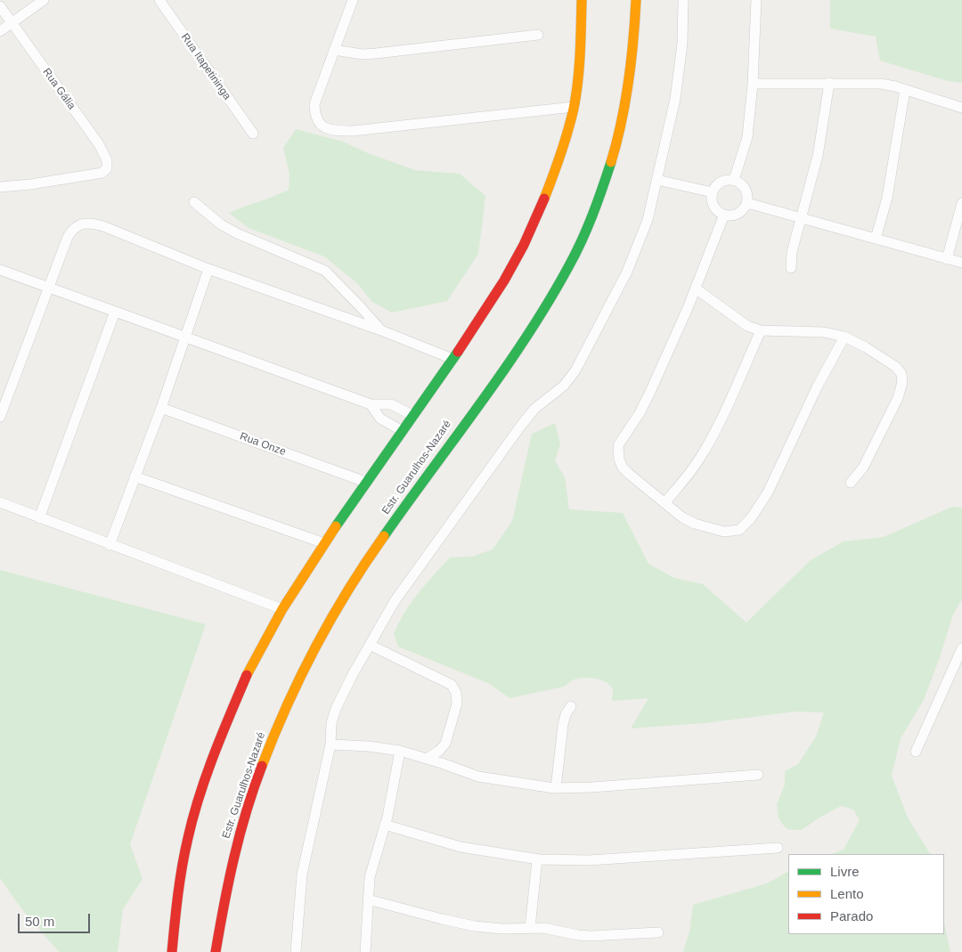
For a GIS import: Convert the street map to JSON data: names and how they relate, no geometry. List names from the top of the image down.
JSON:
{
  "streets": {
    "street": [
      "Rua Itapetininga",
      "Rua Gália",
      "Rua Onze",
      "Estr. Guarulhos-Nazaré"
    ]
  },
  "legend": ["Livre", "Lento", "Parado"],
  "scale_bar": "50 m"
}
